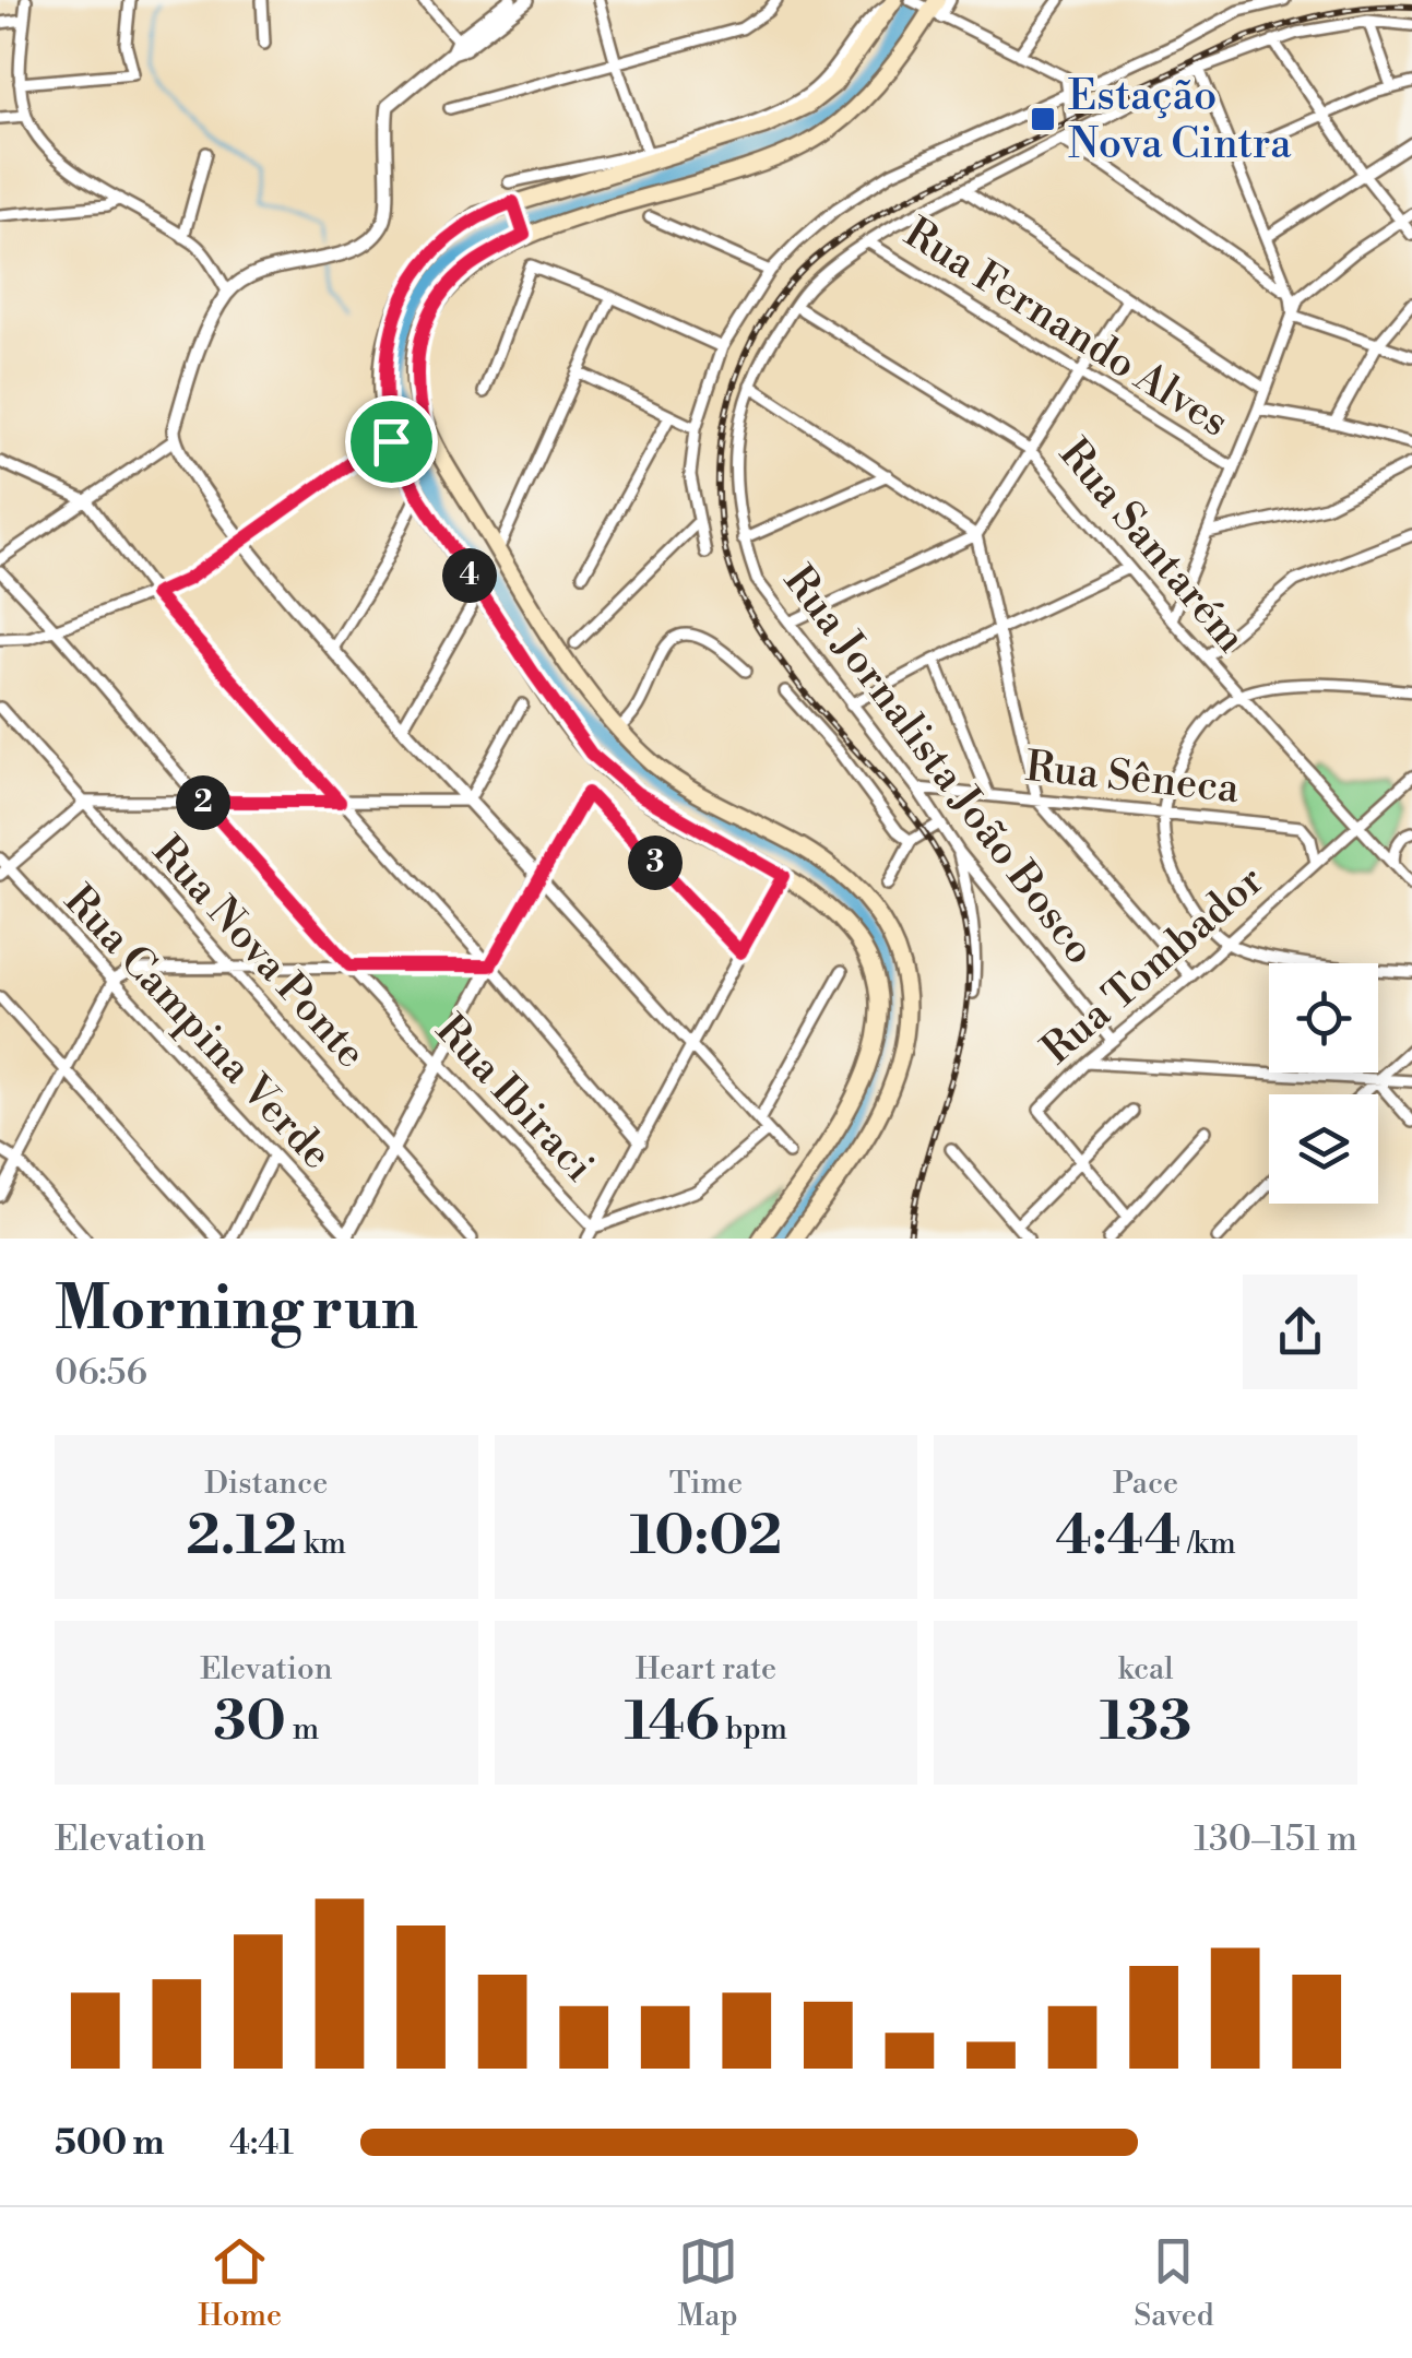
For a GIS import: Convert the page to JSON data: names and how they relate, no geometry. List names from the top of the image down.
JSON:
{
  "streets": {
    "street": [
      "Rua Fernando Alves",
      "Rua Santarém",
      "Rua Jornalista João Bosco",
      "Rua Sêneca",
      "Rua Nova Ponte",
      "Rua Tombador",
      "Rua Campina Verde",
      "Rua Ibiraci"
    ]
  },
  "crossings": [
    ["Rua Fernando Alves", "Rua Jornalista João Bosco"],
    ["Rua Santarém", "Rua Jornalista João Bosco"],
    ["Rua Santarém", "Rua Tombador"],
    ["Rua Jornalista João Bosco", "Rua Sêneca"],
    ["Rua Jornalista João Bosco", "Rua Tombador"],
    ["Rua Sêneca", "Rua Tombador"]
  ],
  "places": {
    "transit": ["Estação Nova Cintra"]
  },
  "page": {
    "pins": ["4", "2", "3"],
    "heading": ["Morning run", "06:56"],
    "stats": [
      ["Distance", "2.12 km"],
      ["Time", "10:02"],
      ["Pace", "4:44 /km"],
      ["Elevation", "30 m"],
      ["Heart rate", "146 bpm"],
      ["kcal", "133"]
    ],
    "chart": ["Elevation", "130–151 m"],
    "list": [
      {
        "name": "500 m",
        "note": "4:41"
      }
    ],
    "tabs": ["Home", "Map", "Saved"]
  }
}
